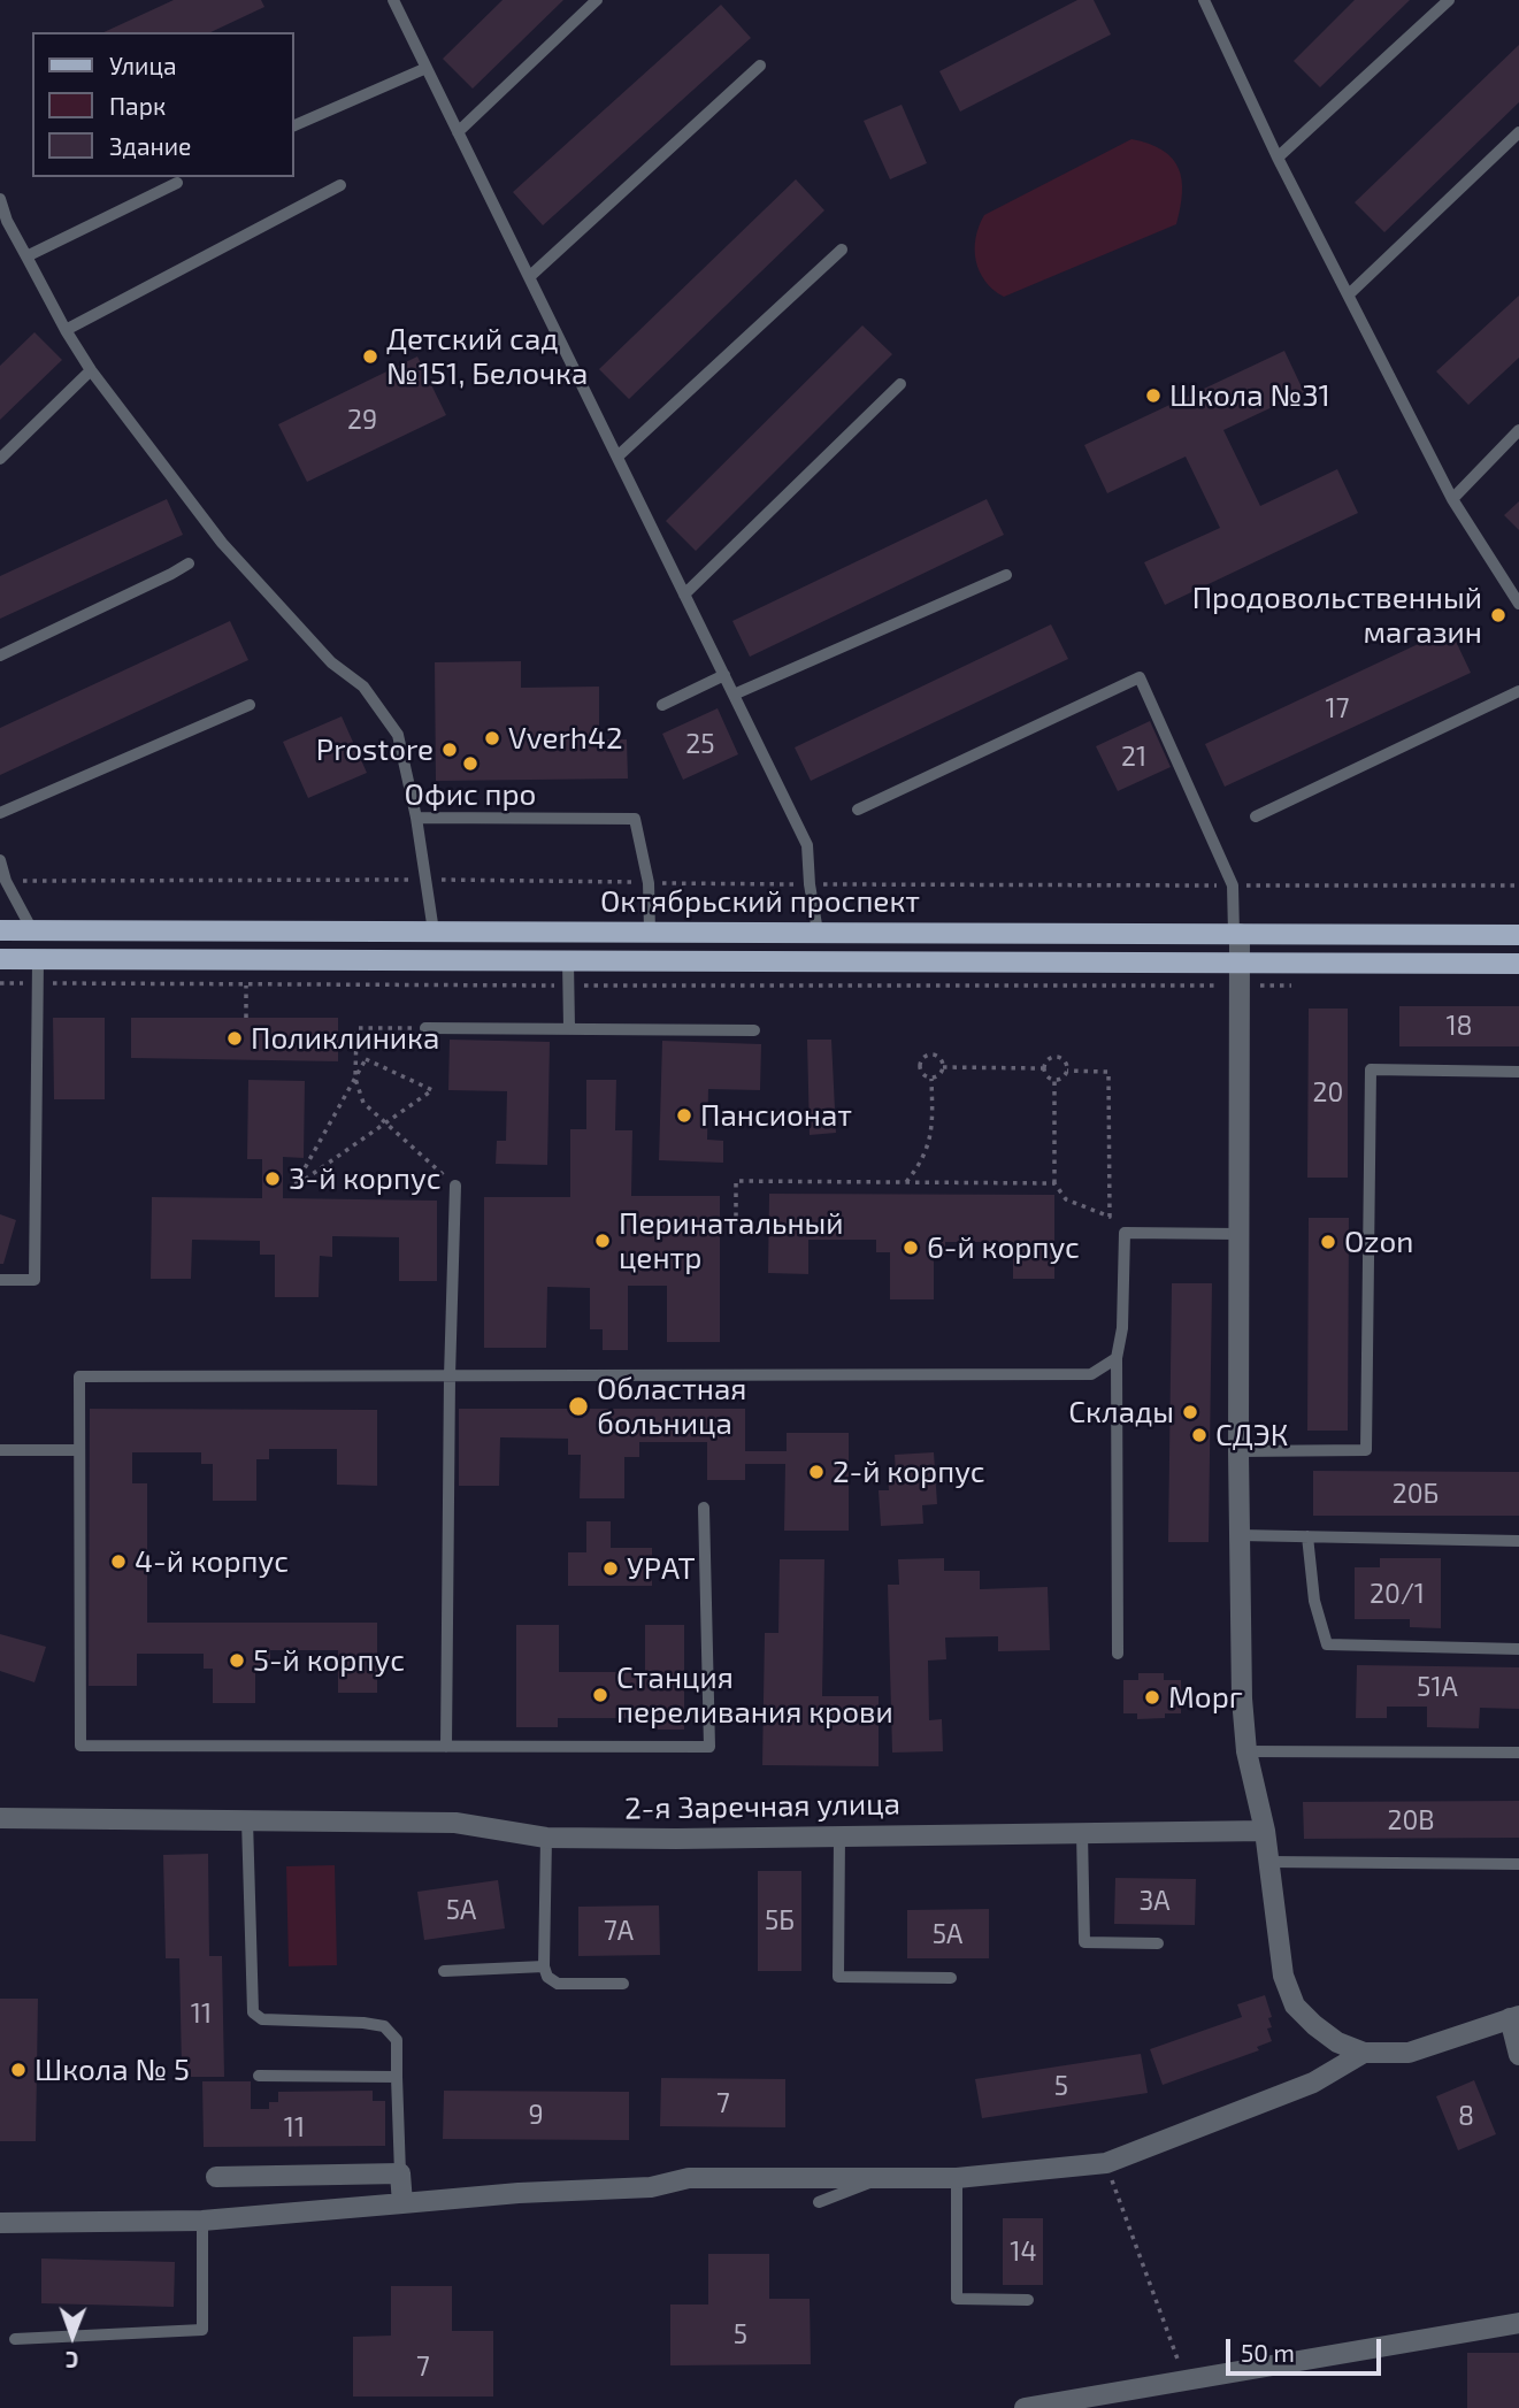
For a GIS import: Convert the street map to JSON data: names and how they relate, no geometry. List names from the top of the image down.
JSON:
{
  "streets": {
    "main road": ["Октябрьский проспект"],
    "street": ["2-я Заречная улица"]
  },
  "places": [
    "Детский сад №151, Белочка",
    "Школа №31",
    "Продовольственный магазин",
    "Vverh42",
    "Prostore",
    "Офис про",
    "Поликлиника",
    "Пансионат",
    "3-й корпус",
    "Перинатальный центр",
    "Ozon",
    "6-й корпус",
    "Областная больница",
    "Склады",
    "СДЭК",
    "2-й корпус",
    "4-й корпус",
    "УРАТ",
    "5-й корпус",
    "Станция переливания крови",
    "Морг",
    "Школа № 5"
  ],
  "house_numbers": [
    "29",
    "17",
    "25",
    "21",
    "18",
    "20",
    "20Б",
    "20/1",
    "51А",
    "20В",
    "3А",
    "5А",
    "5Б",
    "7А",
    "5А",
    "11",
    "5",
    "7",
    "9",
    "8",
    "11",
    "14",
    "5",
    "7"
  ],
  "legend": ["Улица", "Парк", "Здание"],
  "scale_bar": "50 m",
  "north": "bottom"
}
